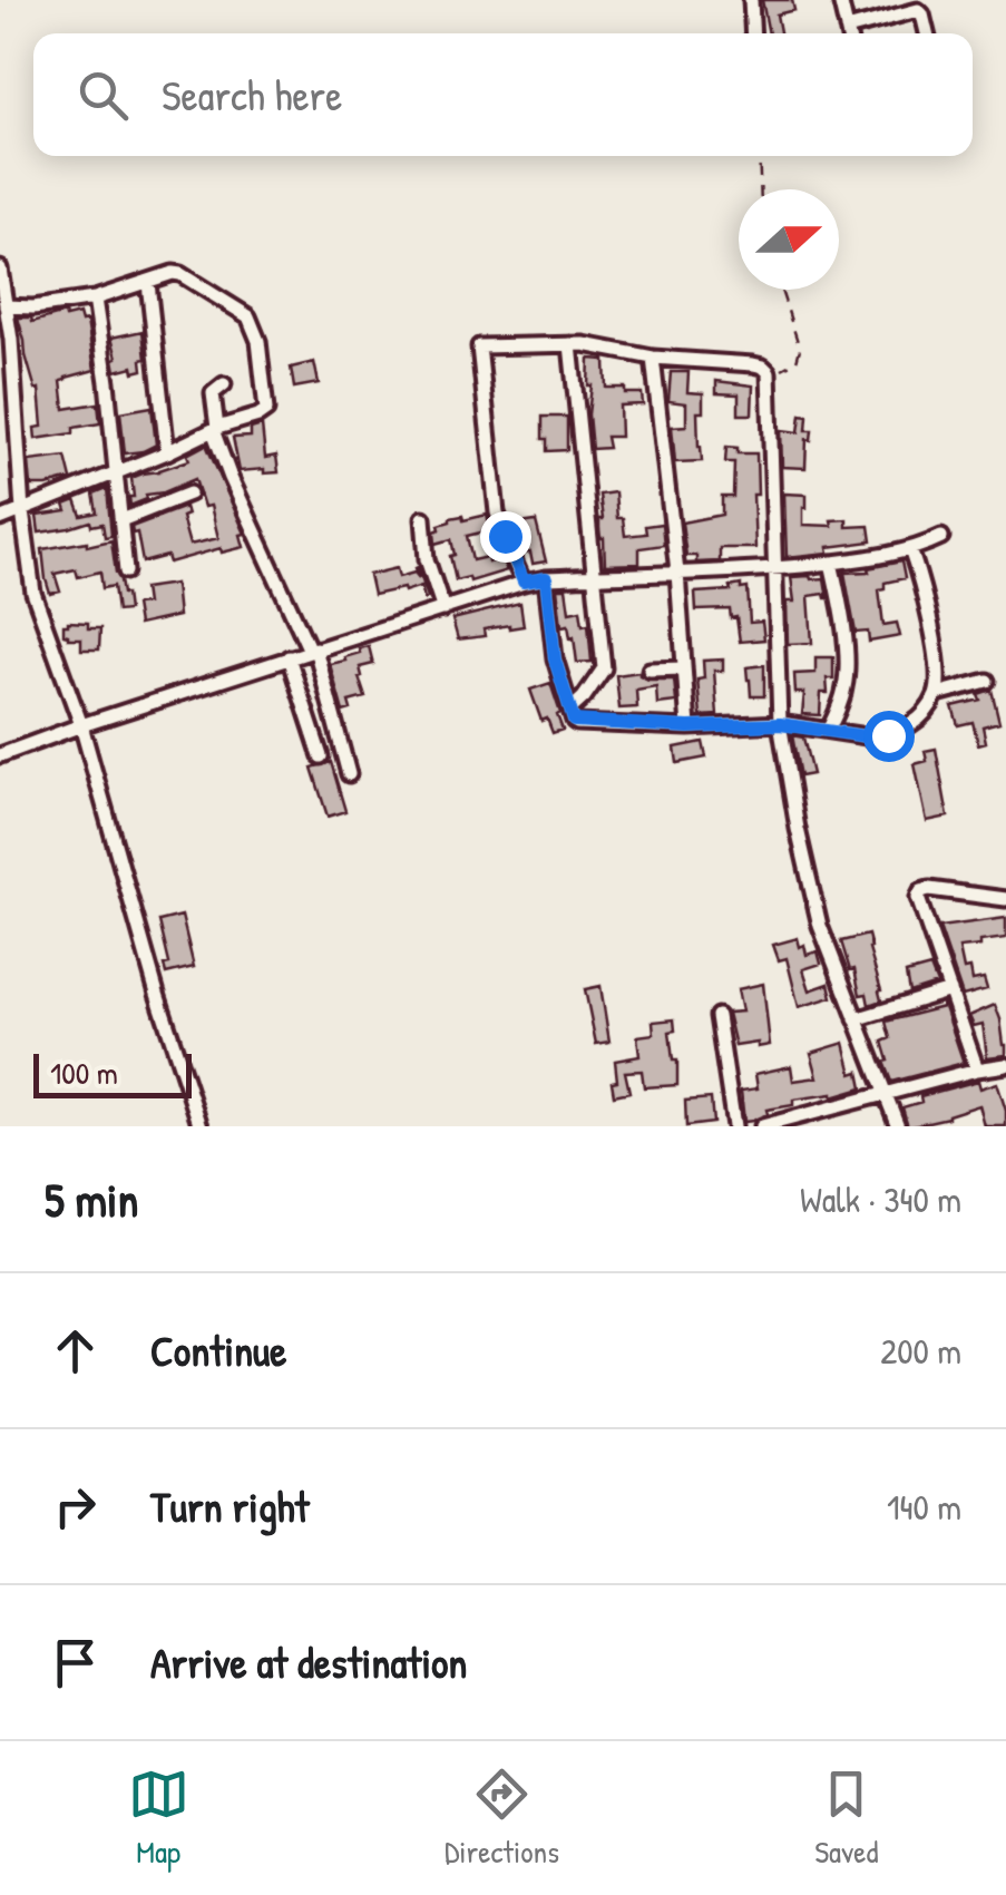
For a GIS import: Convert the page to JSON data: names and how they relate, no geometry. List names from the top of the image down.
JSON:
{
  "scale_bar": "100 m",
  "north": "right",
  "page": {
    "search": "Search here",
    "scale": "100 m",
    "heading": ["5 min", "Walk · 340 m"],
    "list": [
      ["Continue", "200 m"],
      ["Turn right", "140 m"],
      "Arrive at destination"
    ],
    "nav": ["Map", "Directions", "Saved"]
  }
}
